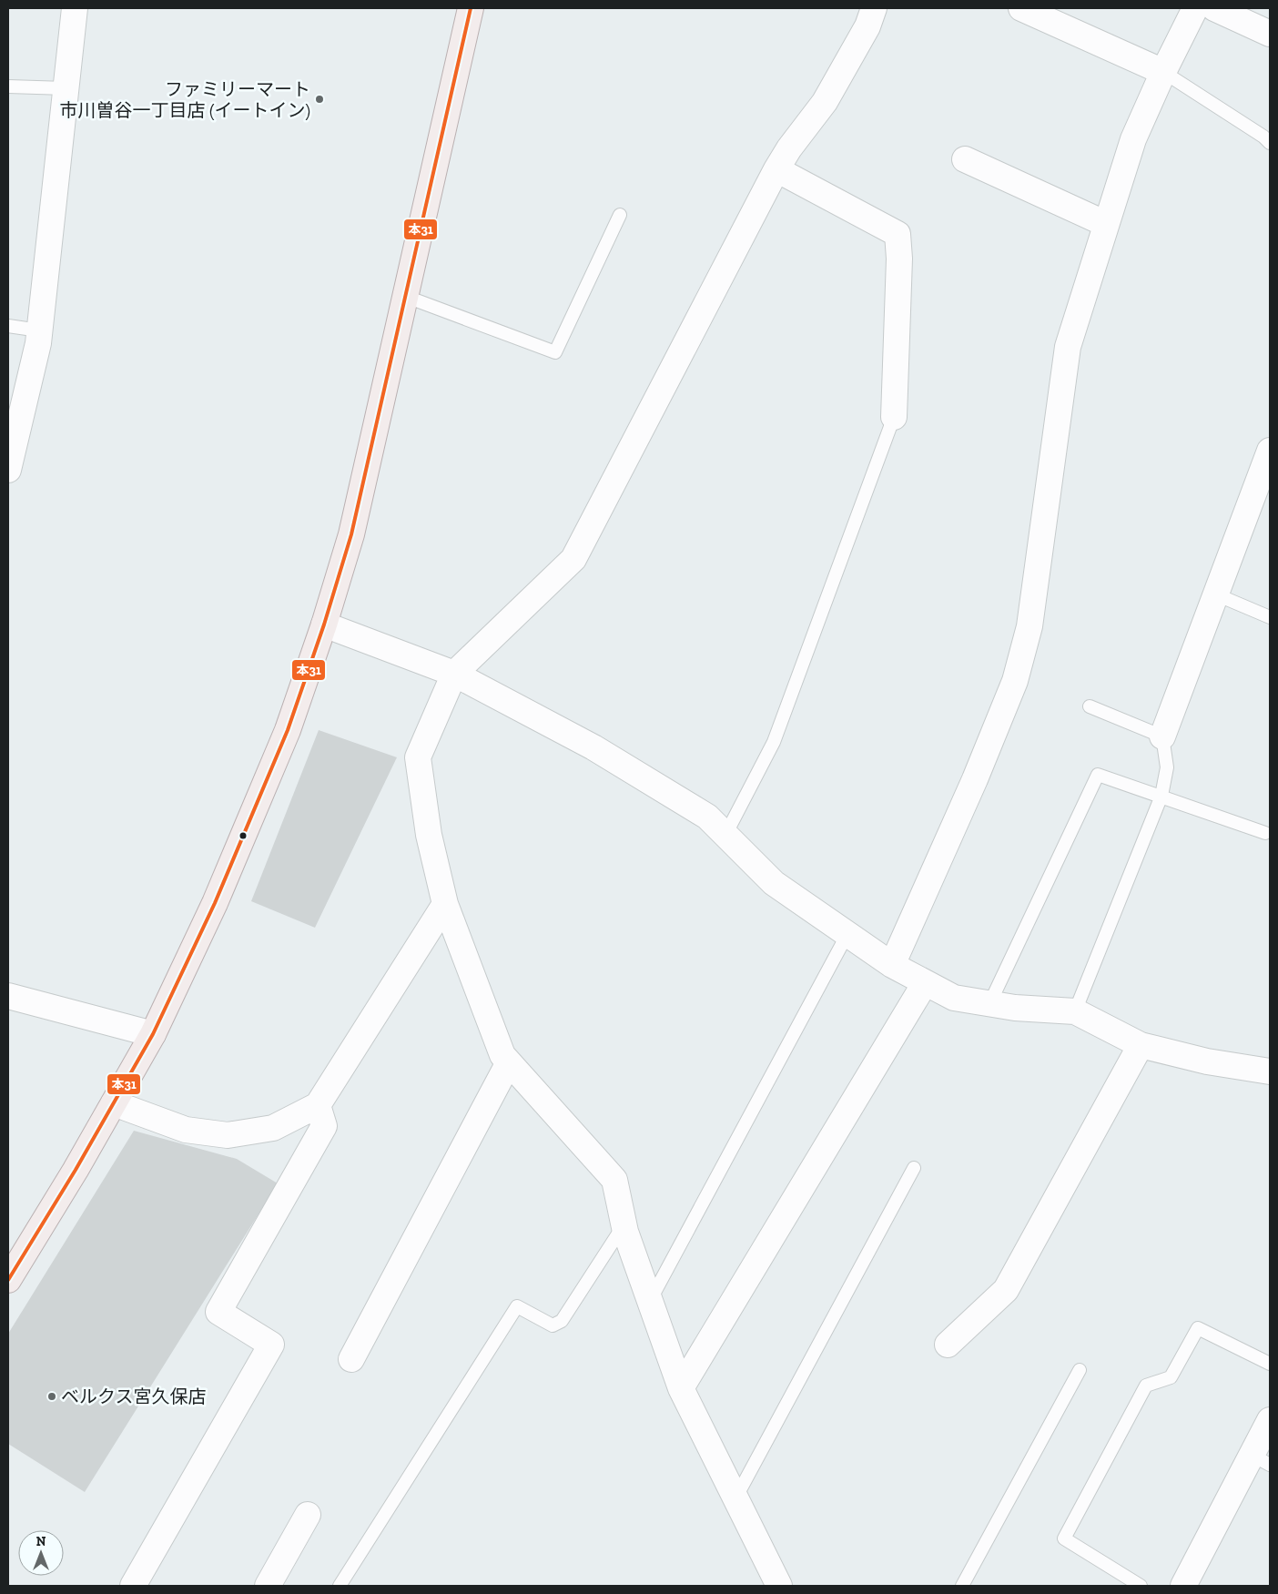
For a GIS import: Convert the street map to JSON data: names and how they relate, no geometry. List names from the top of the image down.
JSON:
{
  "places": ["ファミリーマート 市川曽谷一丁目店 (イートイン)", "ベルクス宮久保店"],
  "lines": ["transit line 本31"],
  "north": "top"
}
